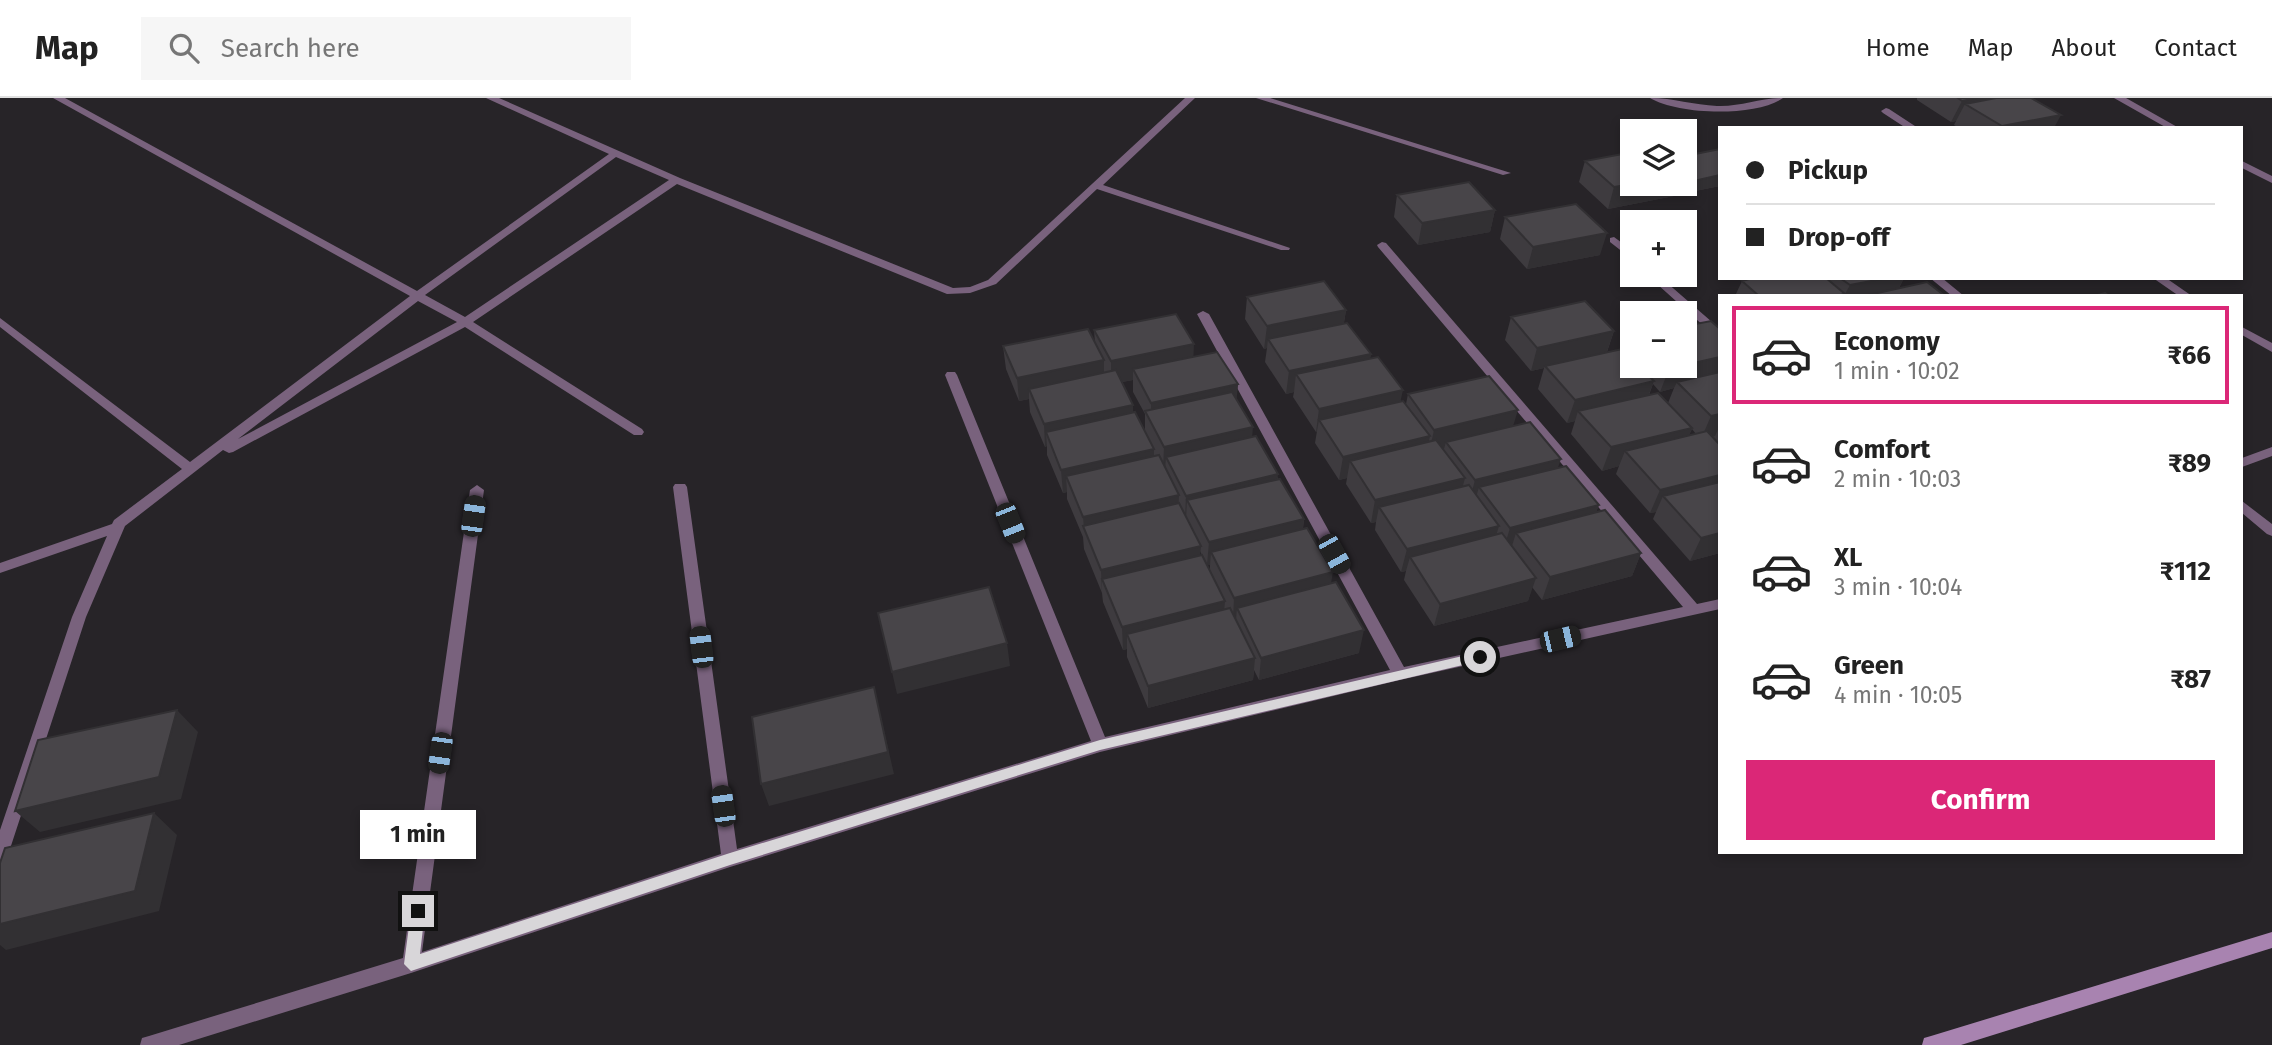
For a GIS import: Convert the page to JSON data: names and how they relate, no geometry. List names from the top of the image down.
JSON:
{
  "page": {
    "header": "Map",
    "search": "Search here",
    "nav": [
      "Home",
      "Map",
      "About",
      "Contact"
    ],
    "map_buttons": ["+", "−"],
    "banner": ["Pickup", "Drop-off"],
    "list": [
      {
        "name": "Economy",
        "note": "1 min · 10:02",
        "value": "₹66"
      },
      {
        "name": "Comfort",
        "note": "2 min · 10:03",
        "value": "₹89"
      },
      {
        "name": "XL",
        "note": "3 min · 10:04",
        "value": "₹112"
      },
      {
        "name": "Green",
        "note": "4 min · 10:05",
        "value": "₹87"
      }
    ],
    "buttons": "Confirm",
    "bubble": "1 min"
  }
}
